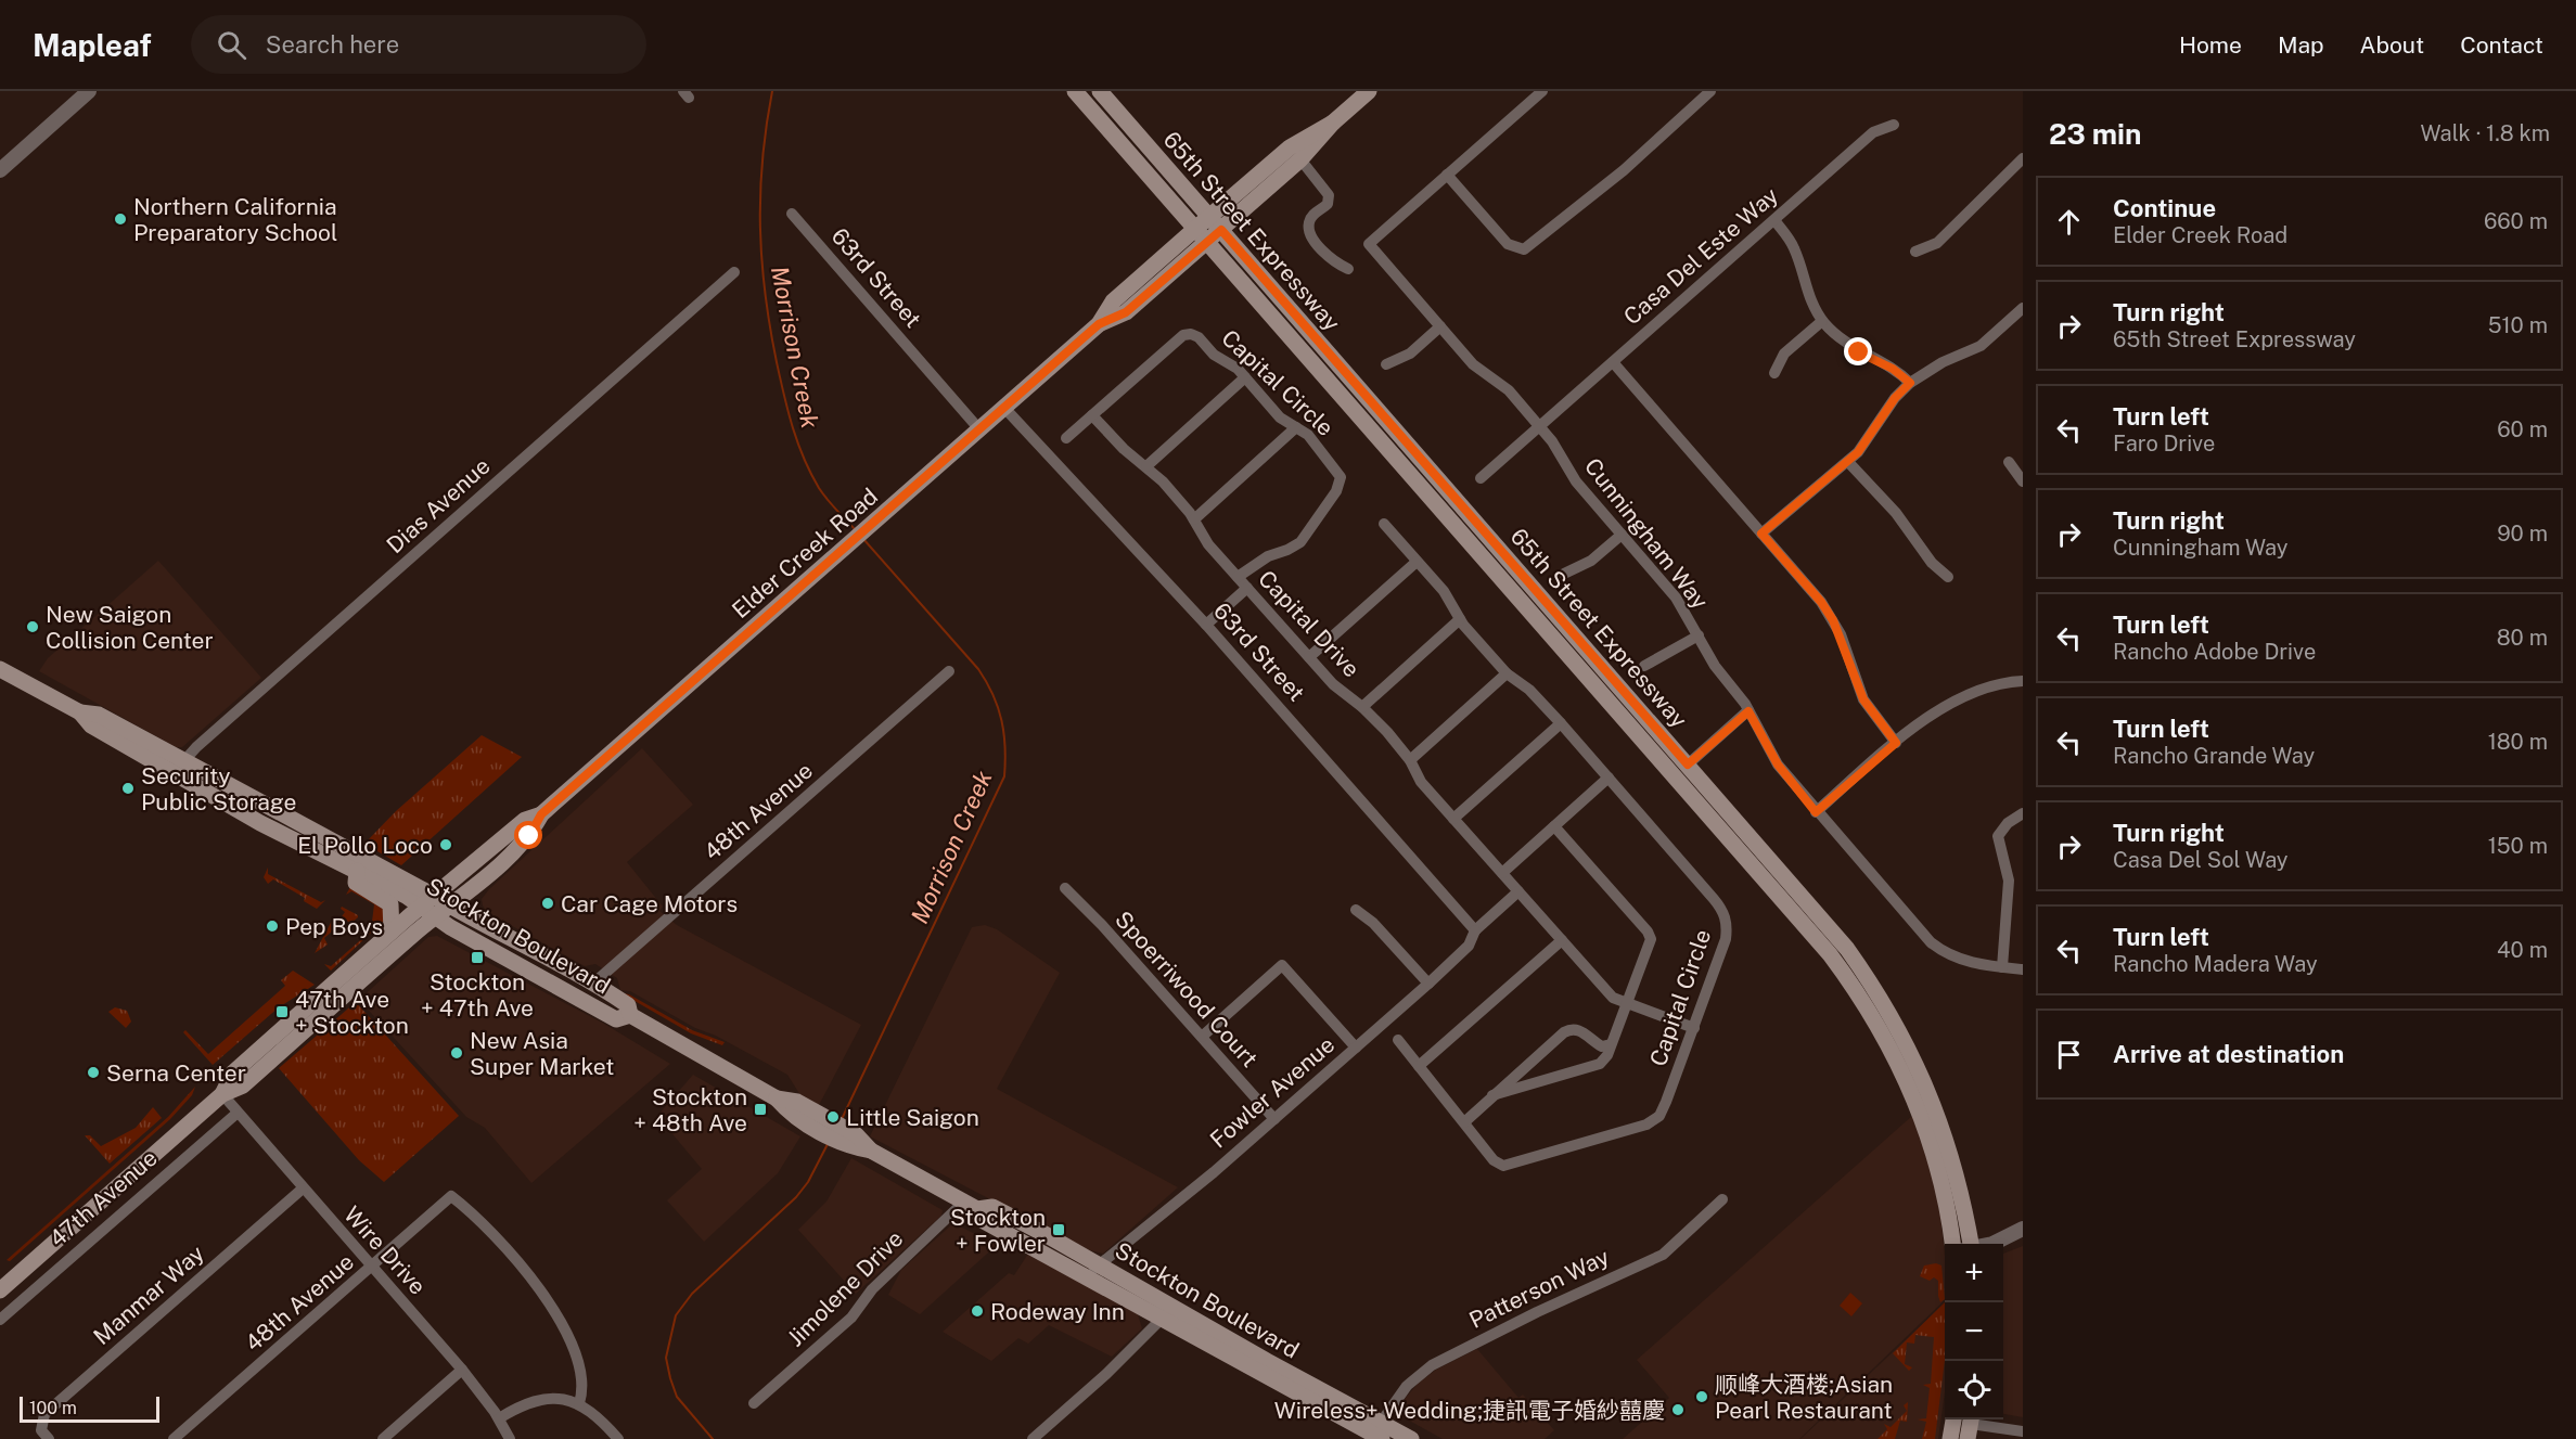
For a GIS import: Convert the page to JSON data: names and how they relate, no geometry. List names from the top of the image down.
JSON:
{
  "streets": {
    "main road": [
      "65th Street Expressway",
      "Elder Creek Road",
      "Stockton Boulevard",
      "47th Avenue"
    ],
    "street": [
      "Casa Del Este Way",
      "63rd Street",
      "Capital Circle",
      "Dias Avenue",
      "Cunningham Way",
      "Capital Drive",
      "48th Avenue",
      "Spoerriwood Court",
      "Fowler Avenue",
      "Wire Drive",
      "Jimolene Drive",
      "Patterson Way",
      "Manmar Way"
    ]
  },
  "crossings": [
    ["65th Street Expressway", "Elder Creek Road"],
    ["Casa Del Este Way", "Cunningham Way"],
    ["63rd Street", "Elder Creek Road"],
    ["63rd Street", "Fowler Avenue"],
    ["Capital Circle", "Capital Drive"],
    ["Dias Avenue", "Stockton Boulevard"],
    ["Elder Creek Road", "Stockton Boulevard"],
    ["Elder Creek Road", "47th Avenue"],
    ["48th Avenue", "Stockton Boulevard"],
    ["48th Avenue", "Wire Drive"],
    ["Stockton Boulevard", "Fowler Avenue"],
    ["Stockton Boulevard", "47th Avenue"],
    ["Stockton Boulevard", "Jimolene Drive"],
    ["Stockton Boulevard", "Patterson Way"],
    ["Spoerriwood Court", "Fowler Avenue"],
    ["47th Avenue", "Wire Drive"],
    ["Wire Drive", "Manmar Way"]
  ],
  "water": ["Morrison Creek"],
  "places": {
    "other": [
      "Northern California Preparatory School",
      "New Saigon Collision Center",
      "Security Public Storage",
      "El Pollo Loco",
      "Car Cage Motors",
      "Pep Boys",
      "New Asia Super Market",
      "Serna Center",
      "Little Saigon",
      "Rodeway Inn",
      "顺峰大酒楼;Asian Pearl Restaurant",
      "Wireless+ Wedding;捷訊電子婚紗囍慶"
    ],
    "transit": [
      "Stockton + 47th Ave",
      "47th Ave + Stockton",
      "Stockton + 48th Ave",
      "Stockton + Fowler"
    ]
  },
  "scale_bar": "100 m",
  "page": {
    "header": "Mapleaf",
    "search": "Search here",
    "nav": [
      "Home",
      "Map",
      "About",
      "Contact"
    ],
    "heading": ["23 min", "Walk · 1.8 km"],
    "list": [
      ["Continue", "Elder Creek Road", "660 m"],
      ["Turn right", "65th Street Expressway", "510 m"],
      ["Turn left", "Faro Drive", "60 m"],
      ["Turn right", "Cunningham Way", "90 m"],
      ["Turn left", "Rancho Adobe Drive", "80 m"],
      ["Turn left", "Rancho Grande Way", "180 m"],
      ["Turn right", "Casa Del Sol Way", "150 m"],
      ["Turn left", "Rancho Madera Way", "40 m"],
      "Arrive at destination"
    ],
    "map_buttons": ["+", "−"],
    "scale": "100 m"
  }
}
